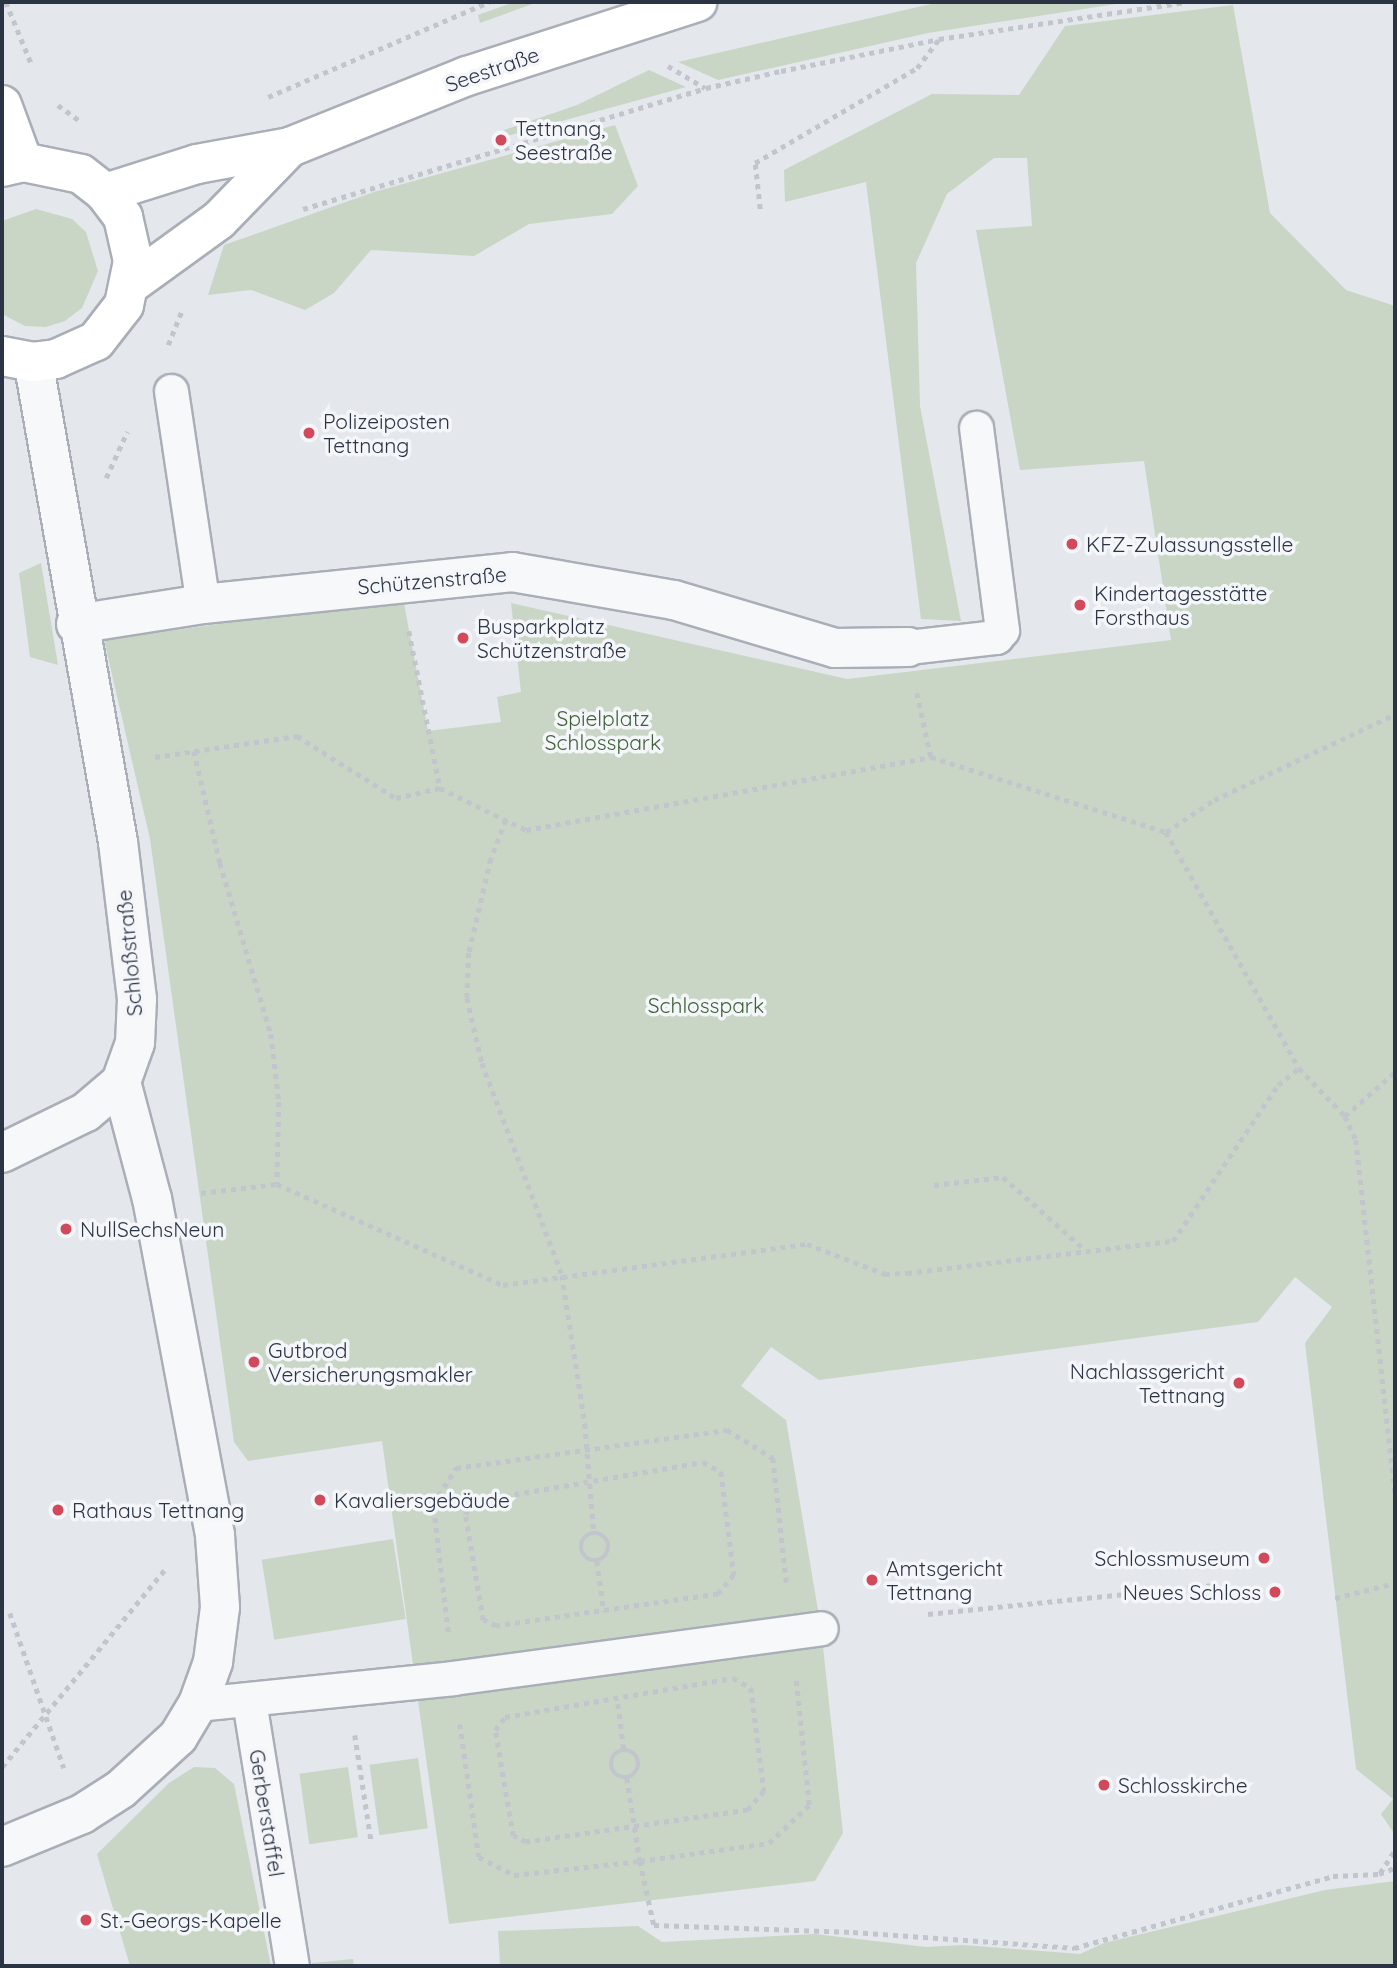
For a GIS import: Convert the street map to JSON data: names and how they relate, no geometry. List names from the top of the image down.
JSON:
{
  "streets": {
    "main road": ["Seestraße"],
    "street": ["Schützenstraße", "Schloßstraße"],
    "lane": ["Gerberstaffel"]
  },
  "crossings": [
    ["Schützenstraße", "Schloßstraße"]
  ],
  "parks": ["Spielplatz Schlosspark", "Schlosspark"],
  "places": [
    "Tettnang, Seestraße",
    "Polizeiposten Tettnang",
    "KFZ-Zulassungsstelle",
    "Kindertagesstätte Forsthaus",
    "Busparkplatz Schützenstraße",
    "NullSechsNeun",
    "Gutbrod Versicherungsmakler",
    "Nachlassgericht Tettnang",
    "Kavaliersgebäude",
    "Rathaus Tettnang",
    "Schlossmuseum",
    "Amtsgericht Tettnang",
    "Neues Schloss",
    "Schlosskirche",
    "St.-Georgs-Kapelle"
  ]
}
